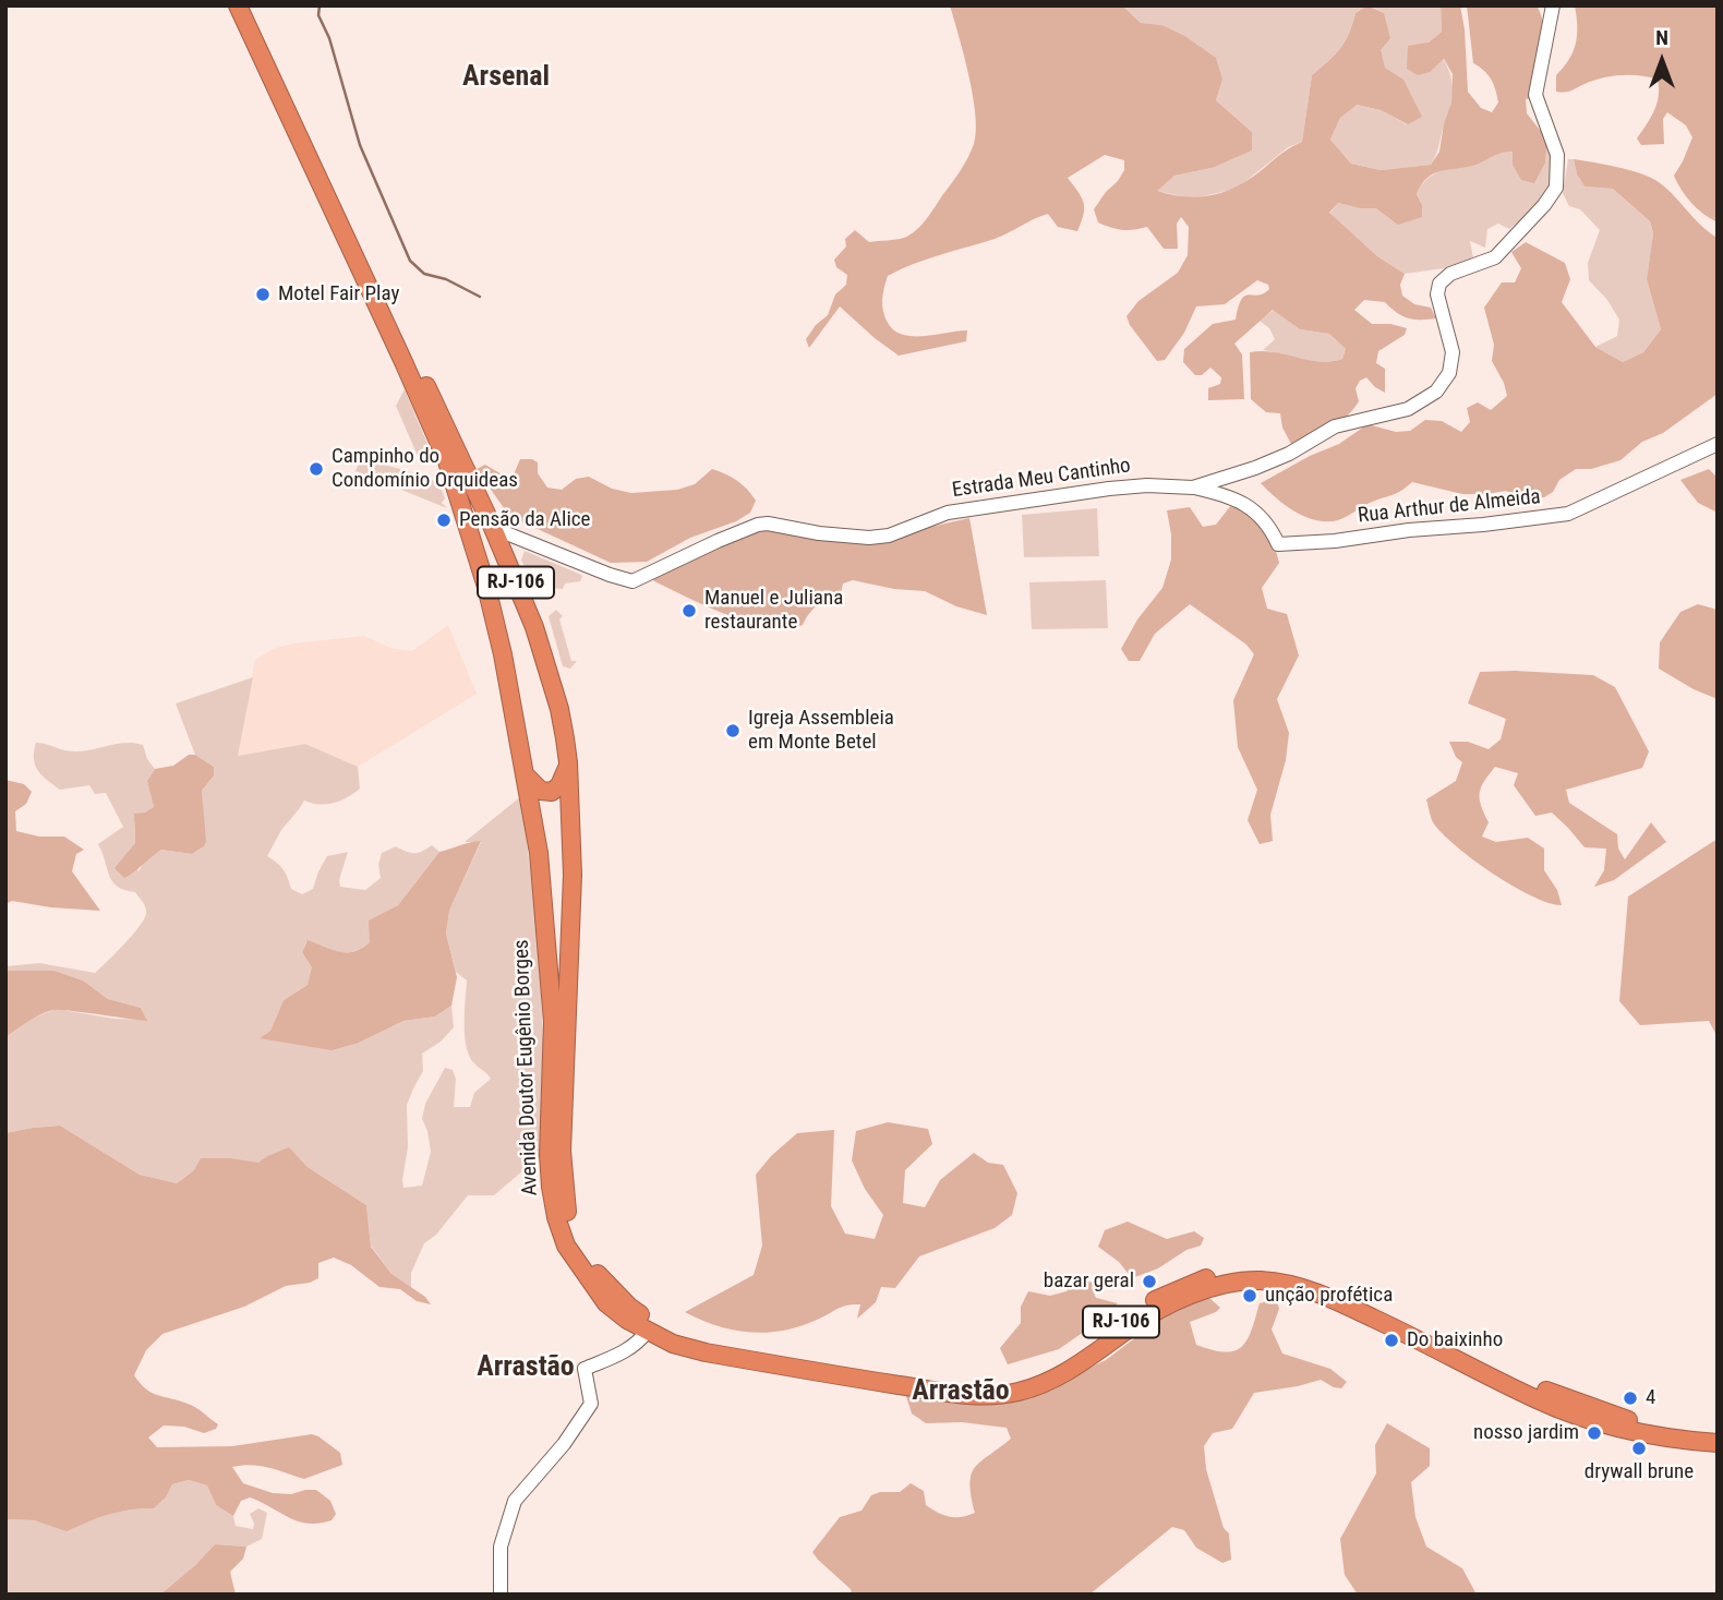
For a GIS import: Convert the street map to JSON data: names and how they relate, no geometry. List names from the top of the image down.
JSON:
{
  "streets": {
    "highway": ["RJ-106", "Avenida Doutor Eugênio Borges"],
    "street": ["Estrada Meu Cantinho", "Rua Arthur de Almeida"]
  },
  "crossings": [
    ["Estrada Meu Cantinho", "Rua Arthur de Almeida"],
    ["Estrada Meu Cantinho", "Avenida Doutor Eugênio Borges"]
  ],
  "districts": ["Arsenal", "Arrastão", "Arrastão"],
  "places": [
    "Motel Fair Play",
    "Campinho do Condomínio Orquideas",
    "Pensão da Alice",
    "Manuel e Juliana restaurante",
    "Igreja Assembleia em Monte Betel",
    "bazar geral",
    "unção profética",
    "Do baixinho",
    "4",
    "nosso jardim",
    "drywall brune"
  ],
  "north": "top"
}
